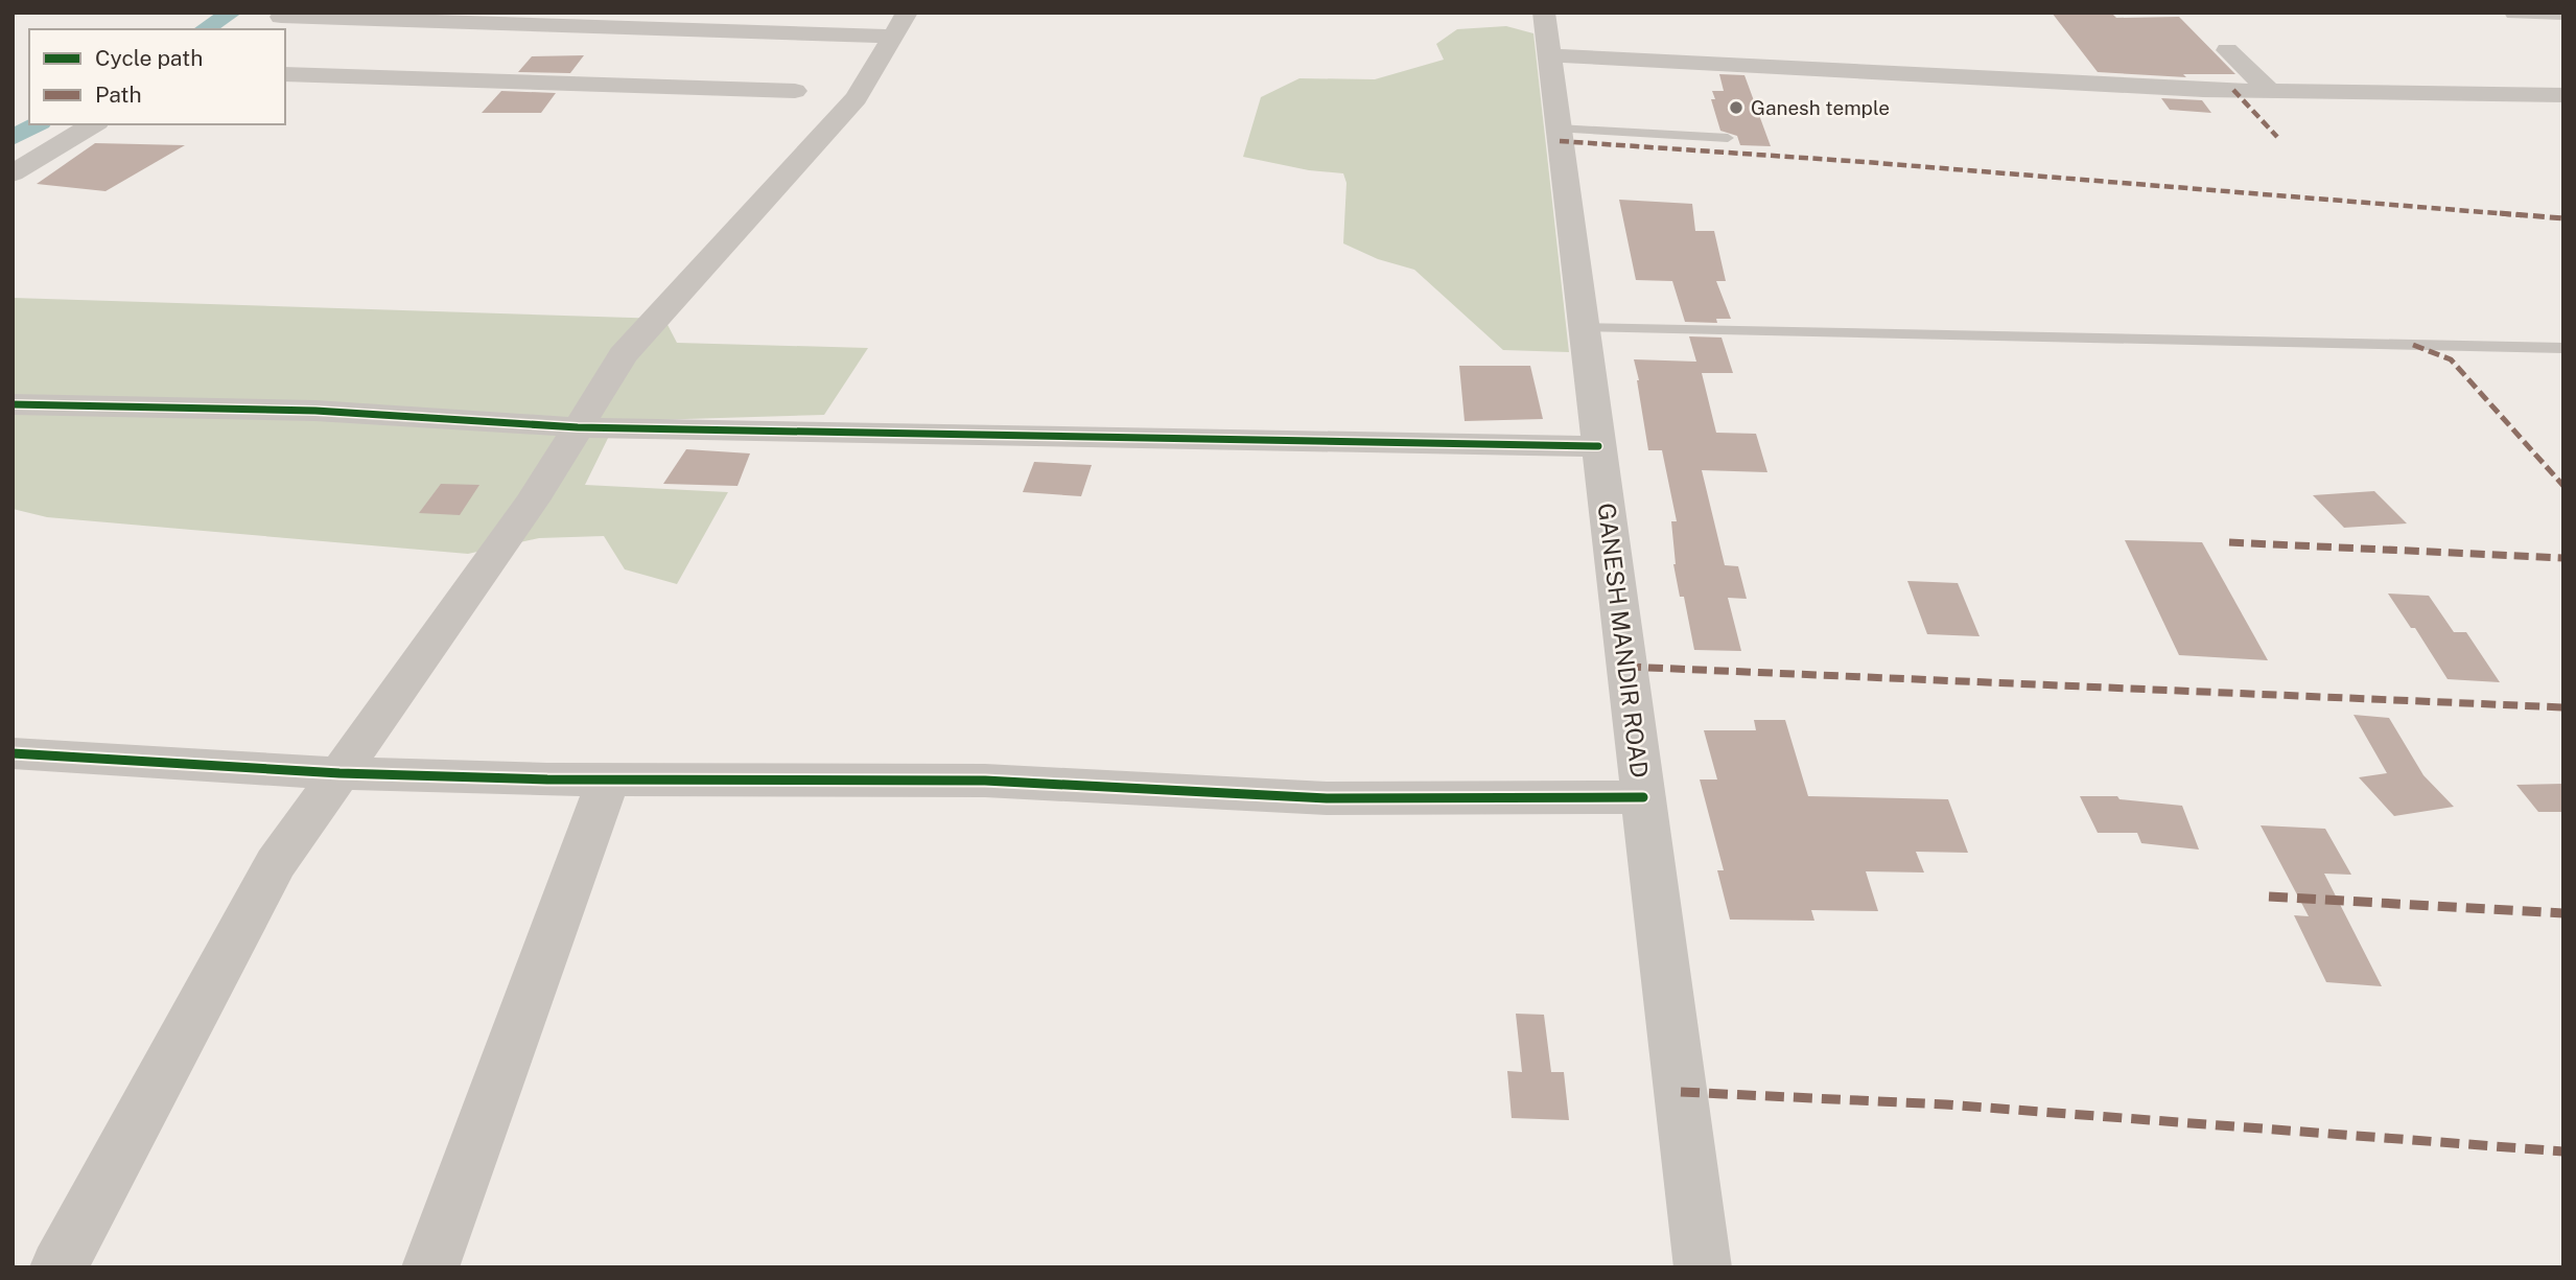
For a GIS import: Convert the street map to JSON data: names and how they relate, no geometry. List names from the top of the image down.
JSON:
{
  "streets": {
    "street": ["GANESH MANDIR ROAD"]
  },
  "places": ["Ganesh temple"],
  "legend": ["Cycle path", "Path"]
}
